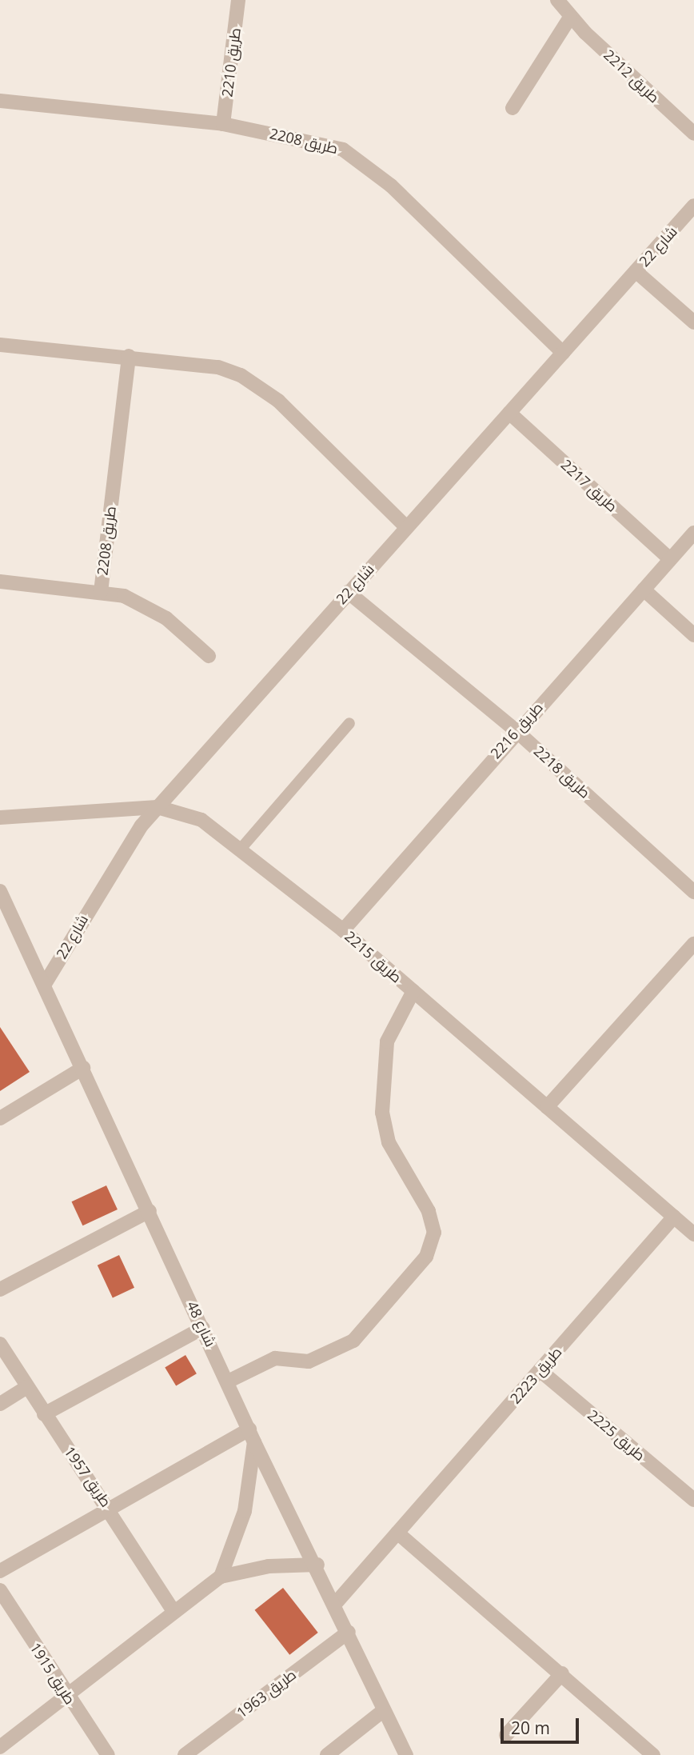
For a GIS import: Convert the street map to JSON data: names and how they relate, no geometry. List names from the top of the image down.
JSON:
{
  "streets": {
    "street": [
      "طريق 2210",
      "طريق 2212",
      "طريق 2208",
      "شارع 22",
      "طريق 2217",
      "طريق 2216",
      "طريق 2218",
      "طريق 2215",
      "شارع 48",
      "طريق 2223",
      "طريق 2225",
      "طريق 1957",
      "طريق 1915",
      "طريق 1963"
    ]
  },
  "crossings": [
    ["طريق 2210", "طريق 2208"],
    ["طريق 2208", "شارع 22"],
    ["شارع 22", "طريق 2217"],
    ["شارع 22", "طريق 2218"],
    ["شارع 22", "طريق 2215"],
    ["شارع 22", "شارع 48"],
    ["طريق 2217", "طريق 2216"],
    ["طريق 2216", "طريق 2218"],
    ["طريق 2216", "طريق 2215"],
    ["طريق 2215", "طريق 2223"],
    ["شارع 48", "طريق 2223"],
    ["شارع 48", "طريق 1963"],
    ["طريق 2223", "طريق 2225"]
  ],
  "scale_bar": "20 m"
}
